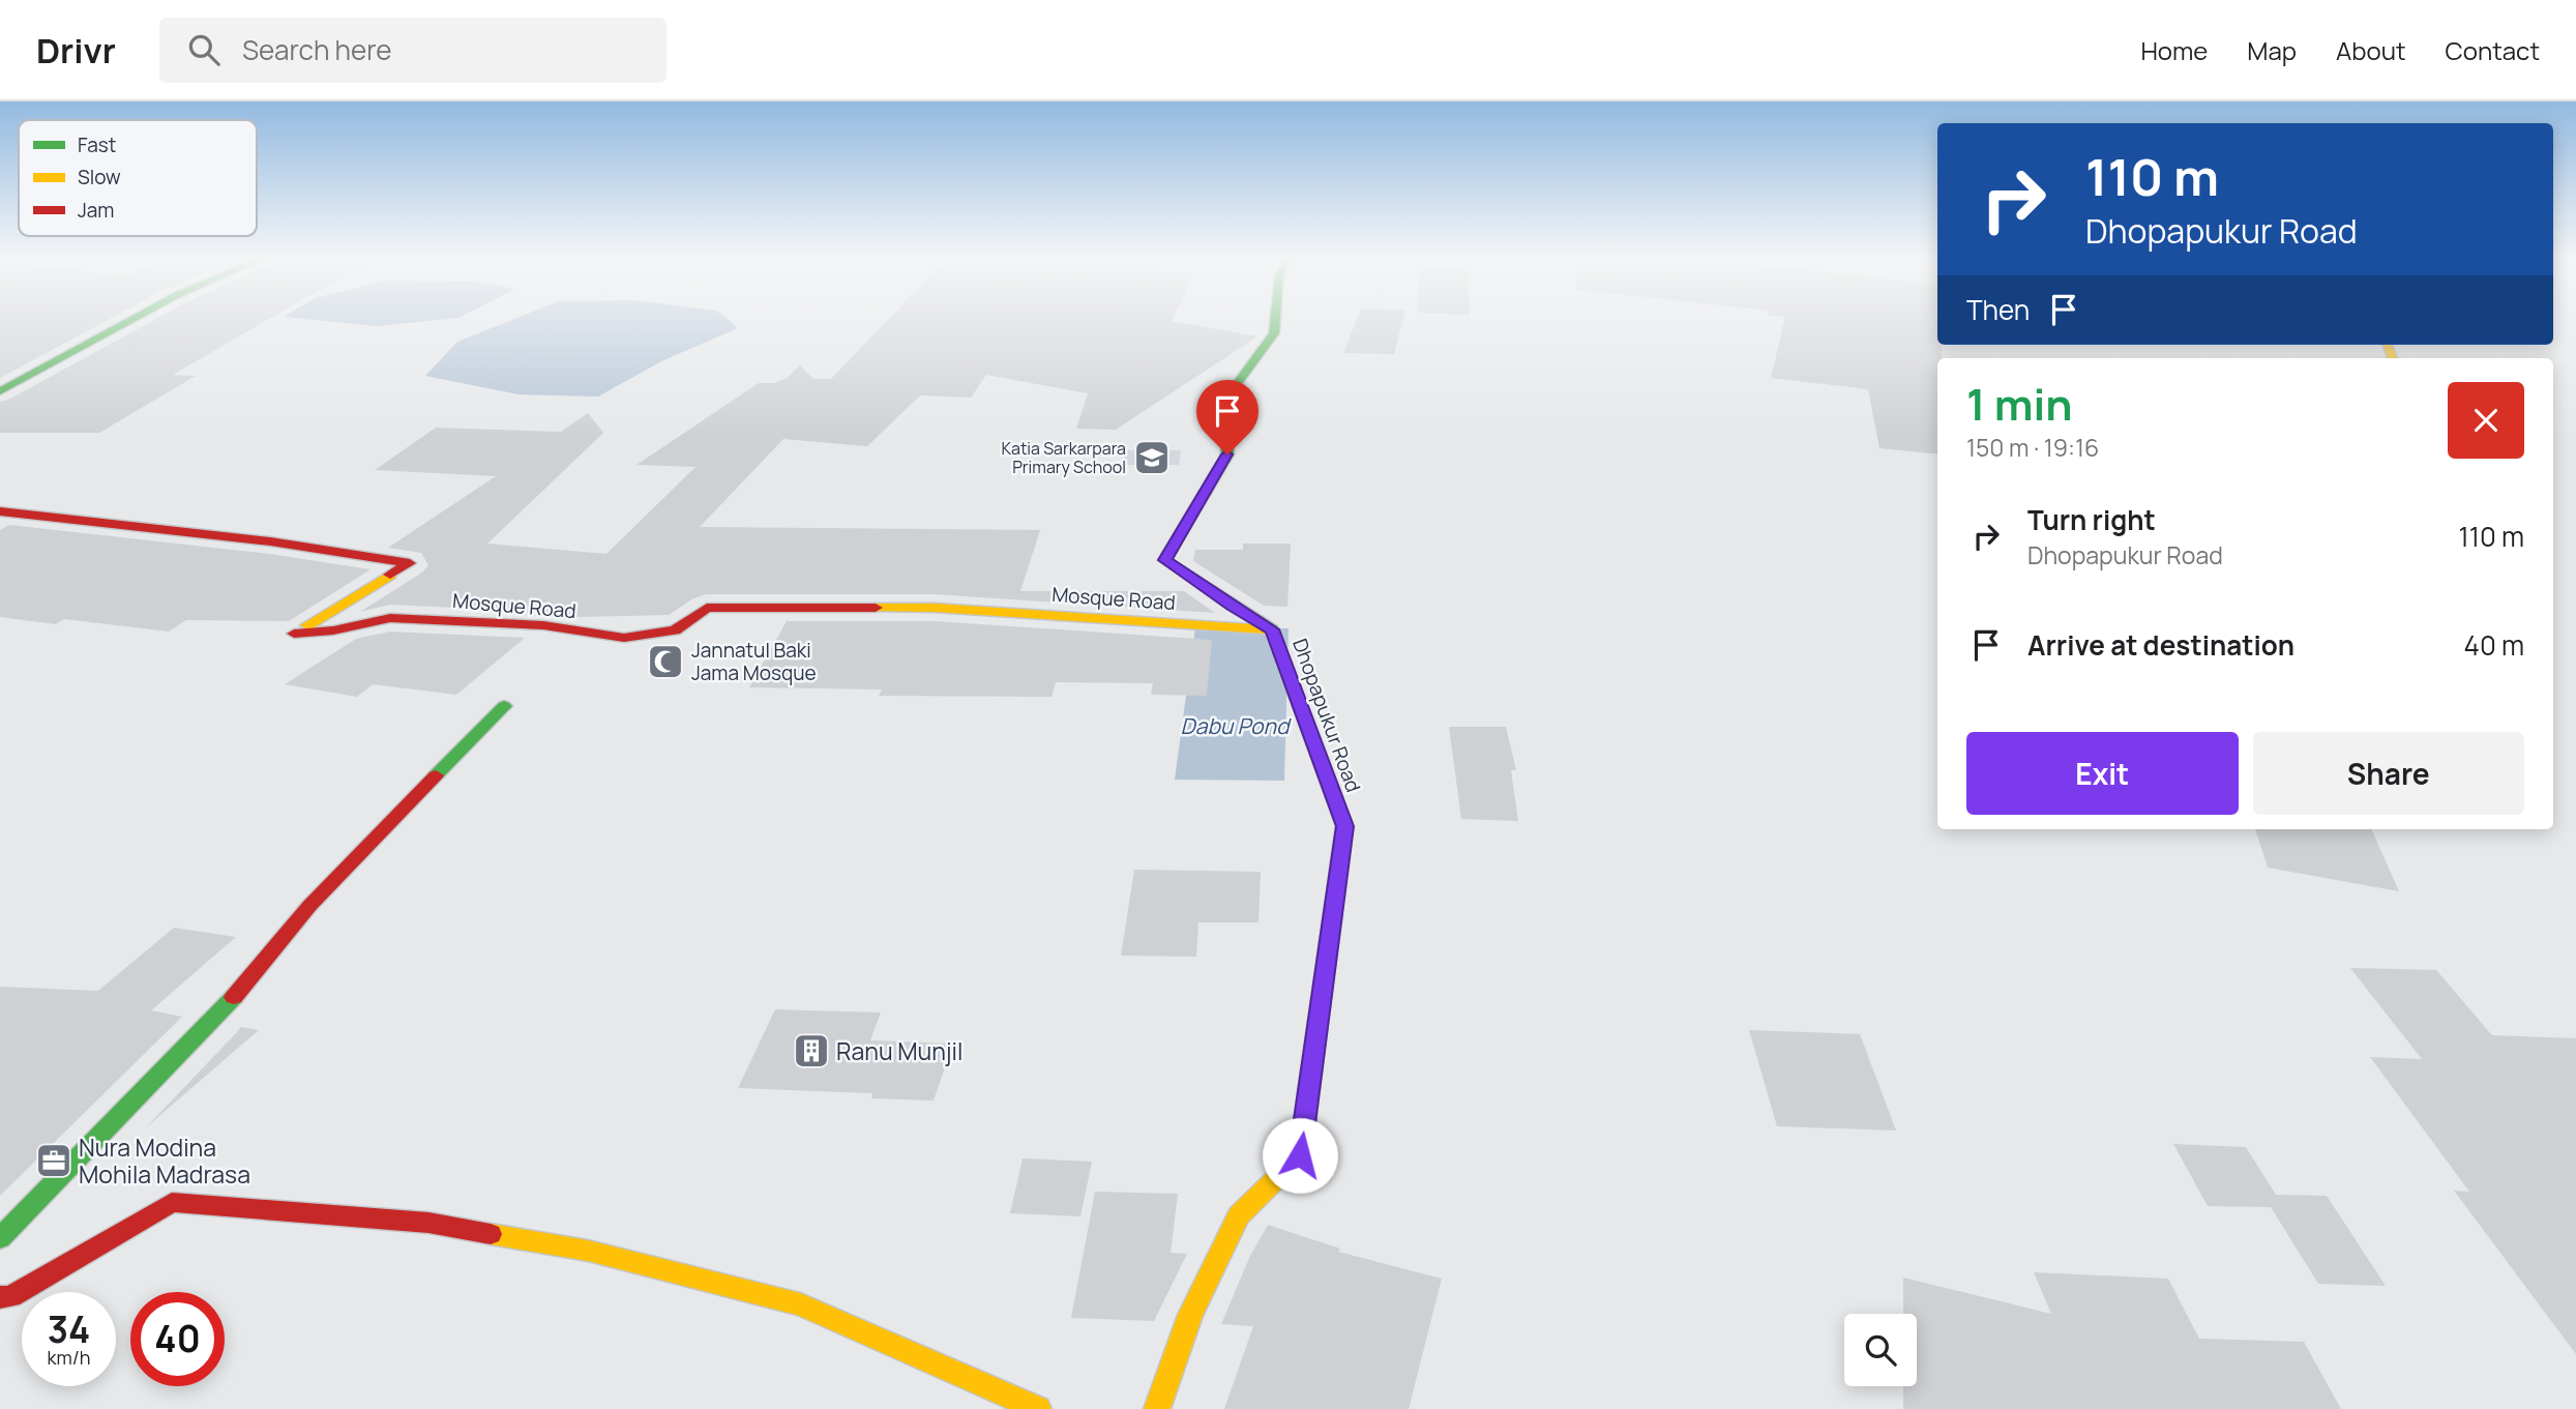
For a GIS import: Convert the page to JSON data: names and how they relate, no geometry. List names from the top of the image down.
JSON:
{
  "streets": {
    "street": ["Mosque Road", "Dhopapukur Road"]
  },
  "crossings": [
    ["Mosque Road", "Dhopapukur Road"]
  ],
  "water": ["Dabu Pond"],
  "places": {
    "school or university": ["Katia Sarkarpara Primary School"],
    "mosque": ["Jannatul Baki Jama Mosque"],
    "building": ["Ranu Munjil"],
    "office": ["Nura Modina Mohila Madrasa"]
  },
  "legend": ["Fast", "Slow", "Jam"],
  "page": {
    "header": "Drivr",
    "search": "Search here",
    "nav": [
      "Home",
      "Map",
      "About",
      "Contact"
    ],
    "turn": ["110 m", "Dhopapukur Road"],
    "then": "Then",
    "heading": ["1 min", "150 m · 19:16"],
    "list": [
      {
        "name": "Turn right",
        "note": "Dhopapukur Road",
        "value": "110 m"
      },
      {
        "name": "Arrive at destination",
        "value": "40 m"
      }
    ],
    "buttons": ["Exit", "Share"],
    "speed": "34 km/h",
    "limit": "40"
  }
}
